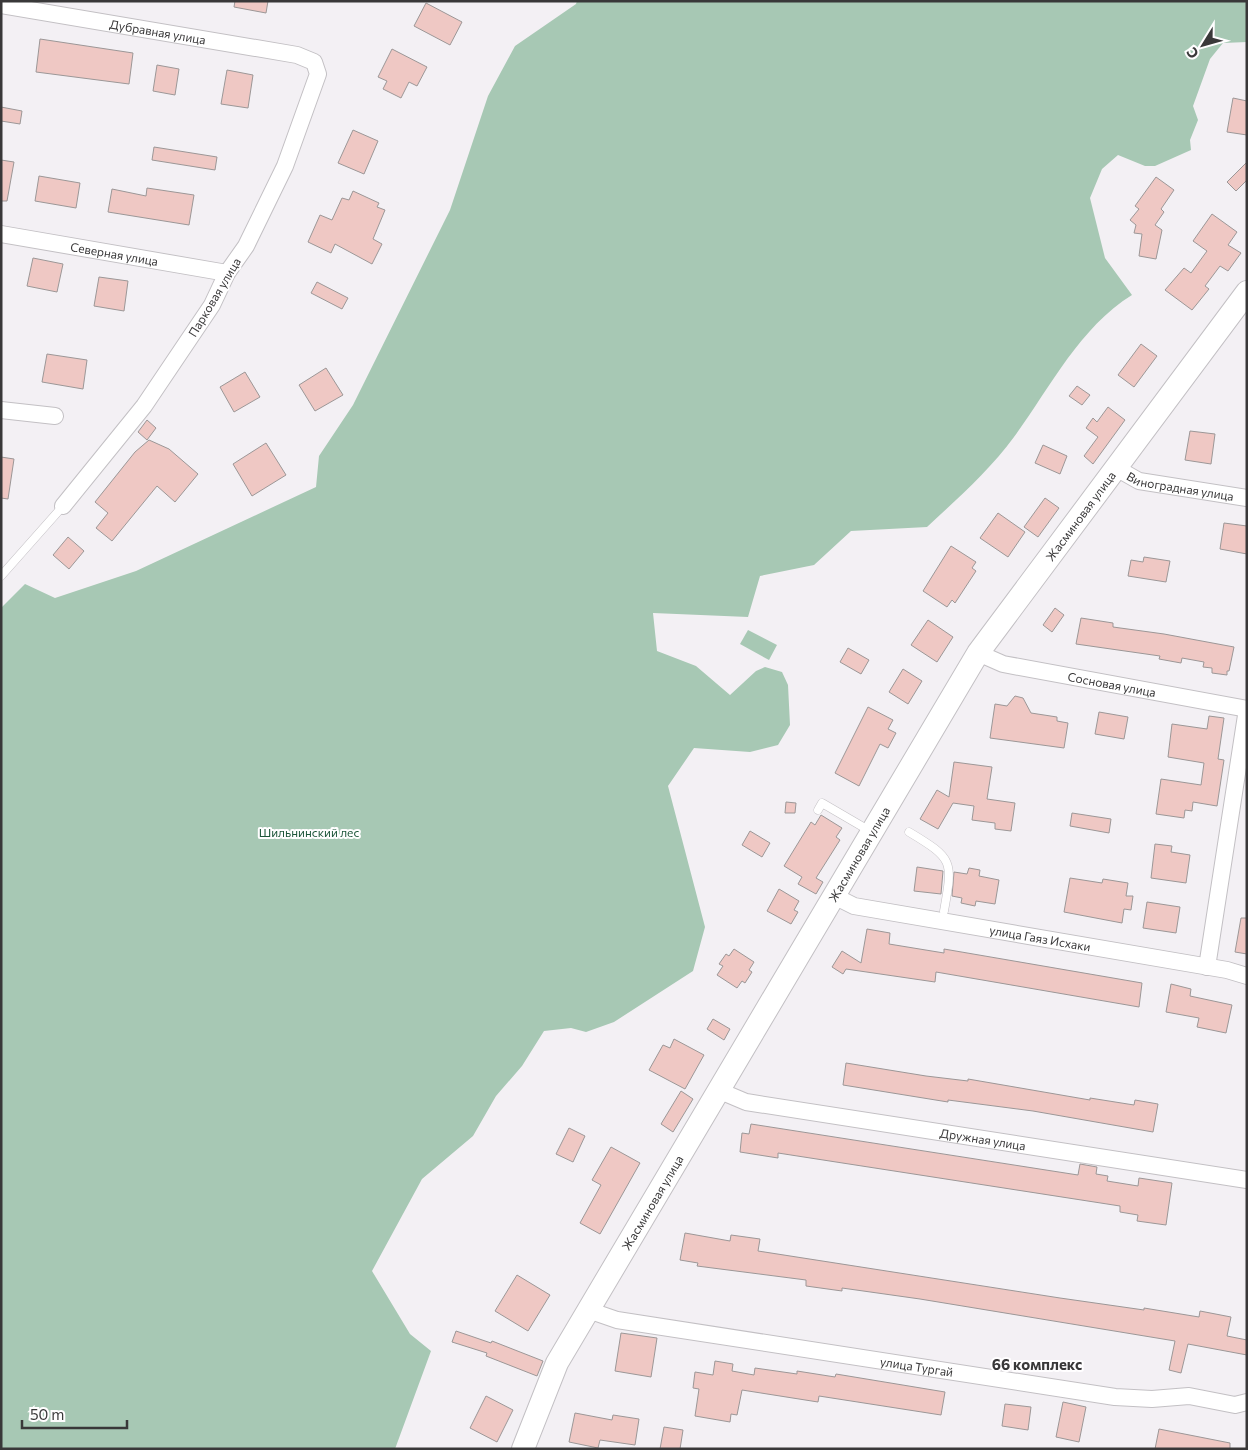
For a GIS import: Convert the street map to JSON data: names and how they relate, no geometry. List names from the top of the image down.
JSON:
{
  "streets": {
    "street": [
      "Дубравная улица",
      "Северная улица",
      "Парковая улица",
      "Виноградная улица",
      "Жасминовая улица",
      "Сосновая улица",
      "улица Гаяз Исхаки",
      "Дружная улица",
      "улица Тургай"
    ]
  },
  "crossings": [
    ["Дубравная улица", "Парковая улица"],
    ["Северная улица", "Парковая улица"],
    ["Виноградная улица", "Жасминовая улица"],
    ["Жасминовая улица", "Сосновая улица"],
    ["Жасминовая улица", "улица Гаяз Исхаки"],
    ["Жасминовая улица", "Дружная улица"],
    ["Жасминовая улица", "улица Тургай"]
  ],
  "districts": ["66 комплекс"],
  "parks": ["Шильнинский лес"],
  "scale_bar": "50 m",
  "north": "bottom left"
}
